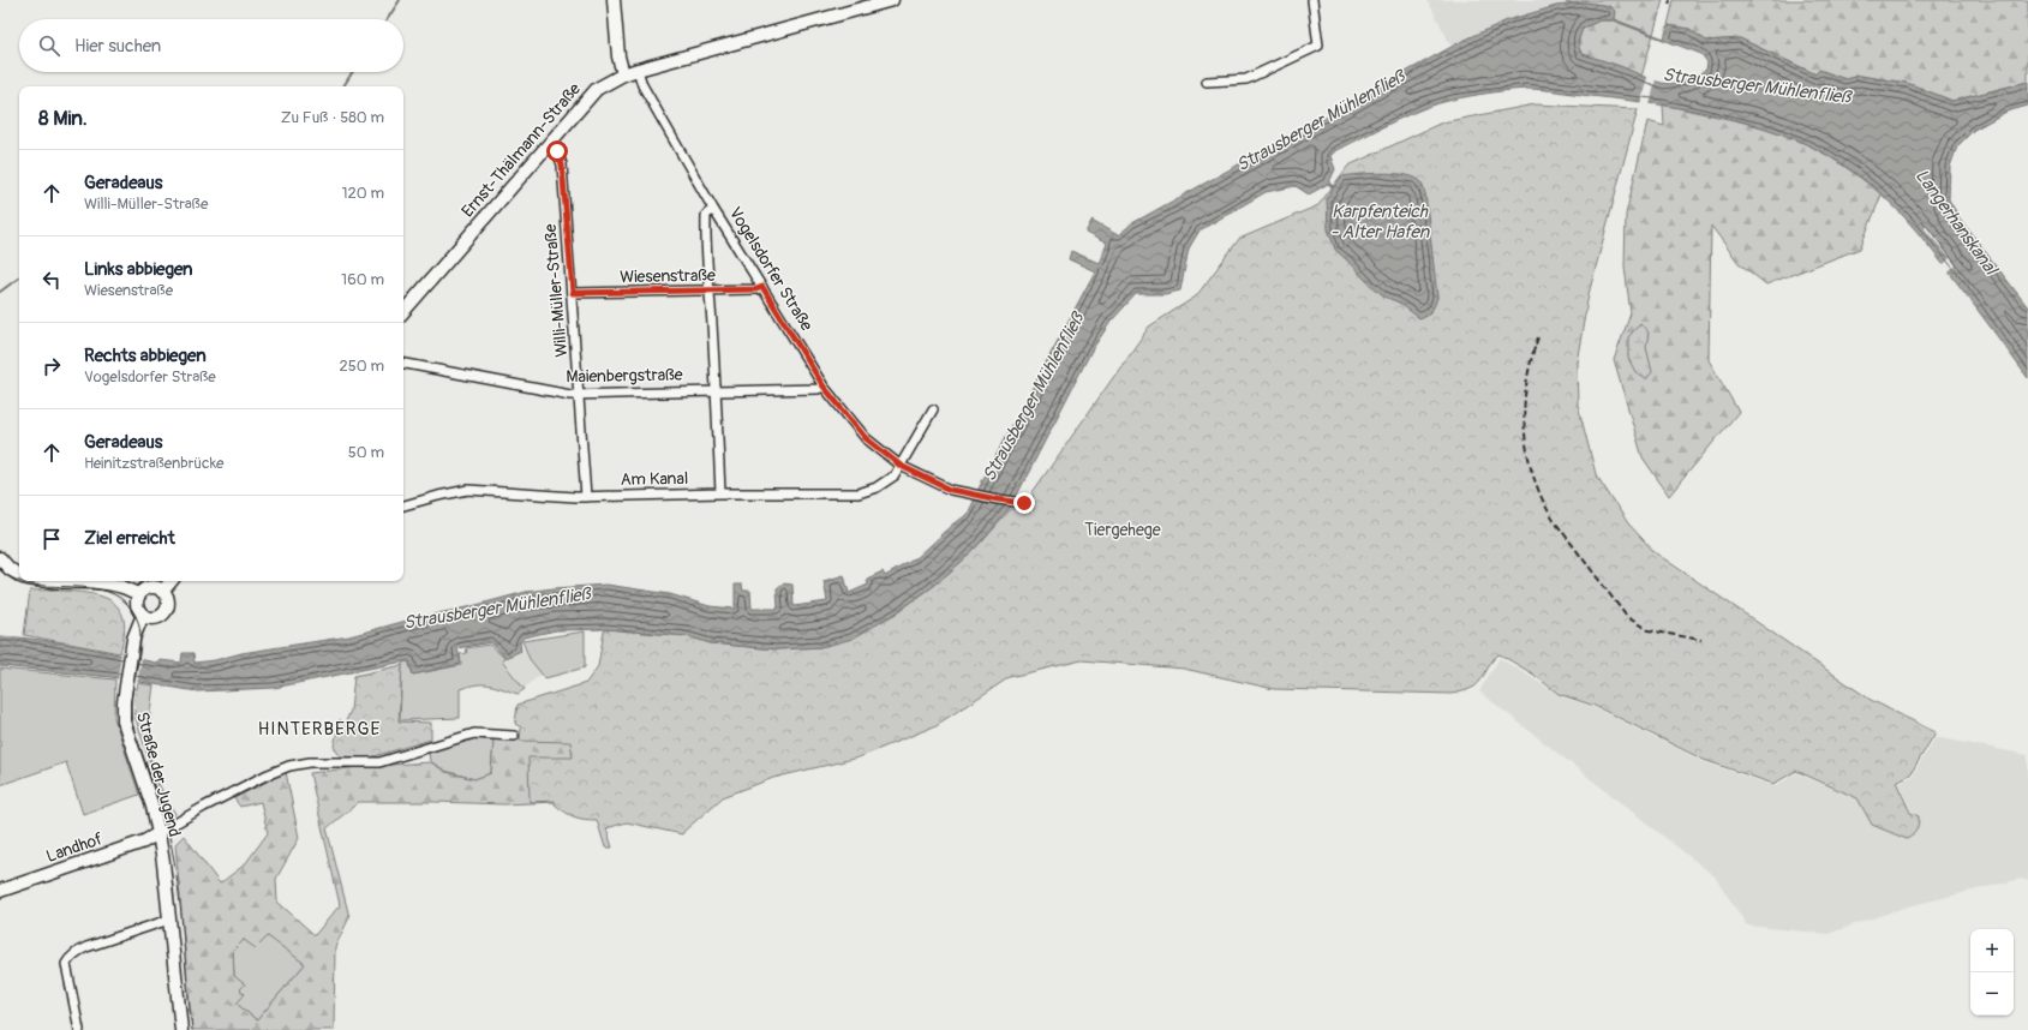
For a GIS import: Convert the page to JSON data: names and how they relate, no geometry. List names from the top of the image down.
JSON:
{
  "streets": {
    "main road": ["Ernst-Thälmann-Straße", "Straße der Jugend", "Landhof"],
    "street": [
      "Vogelsdorfer Straße",
      "Wiesenstraße",
      "Willi-Müller-Straße",
      "Maienbergstraße",
      "Am Kanal"
    ]
  },
  "crossings": [
    ["Ernst-Thälmann-Straße", "Vogelsdorfer Straße"],
    ["Ernst-Thälmann-Straße", "Willi-Müller-Straße"],
    ["Vogelsdorfer Straße", "Wiesenstraße"],
    ["Vogelsdorfer Straße", "Maienbergstraße"],
    ["Vogelsdorfer Straße", "Am Kanal"],
    ["Wiesenstraße", "Willi-Müller-Straße"],
    ["Willi-Müller-Straße", "Maienbergstraße"],
    ["Willi-Müller-Straße", "Am Kanal"],
    ["Straße der Jugend", "Landhof"]
  ],
  "districts": ["HINTERBERGE"],
  "water": ["Strausberger Mühlenfließ", "Karpfenteich - Alter Hafen", "Langerhanskanal"],
  "parks": ["Tiergehege"],
  "page": {
    "search": "Hier suchen",
    "heading": ["8 Min.", "Zu Fuß · 580 m"],
    "list": [
      ["Geradeaus", "Willi-Müller-Straße", "120 m"],
      ["Links abbiegen", "Wiesenstraße", "160 m"],
      ["Rechts abbiegen", "Vogelsdorfer Straße", "250 m"],
      ["Geradeaus", "Heinitzstraßenbrücke", "50 m"],
      "Ziel erreicht"
    ],
    "map_buttons": ["+", "−"]
  }
}
